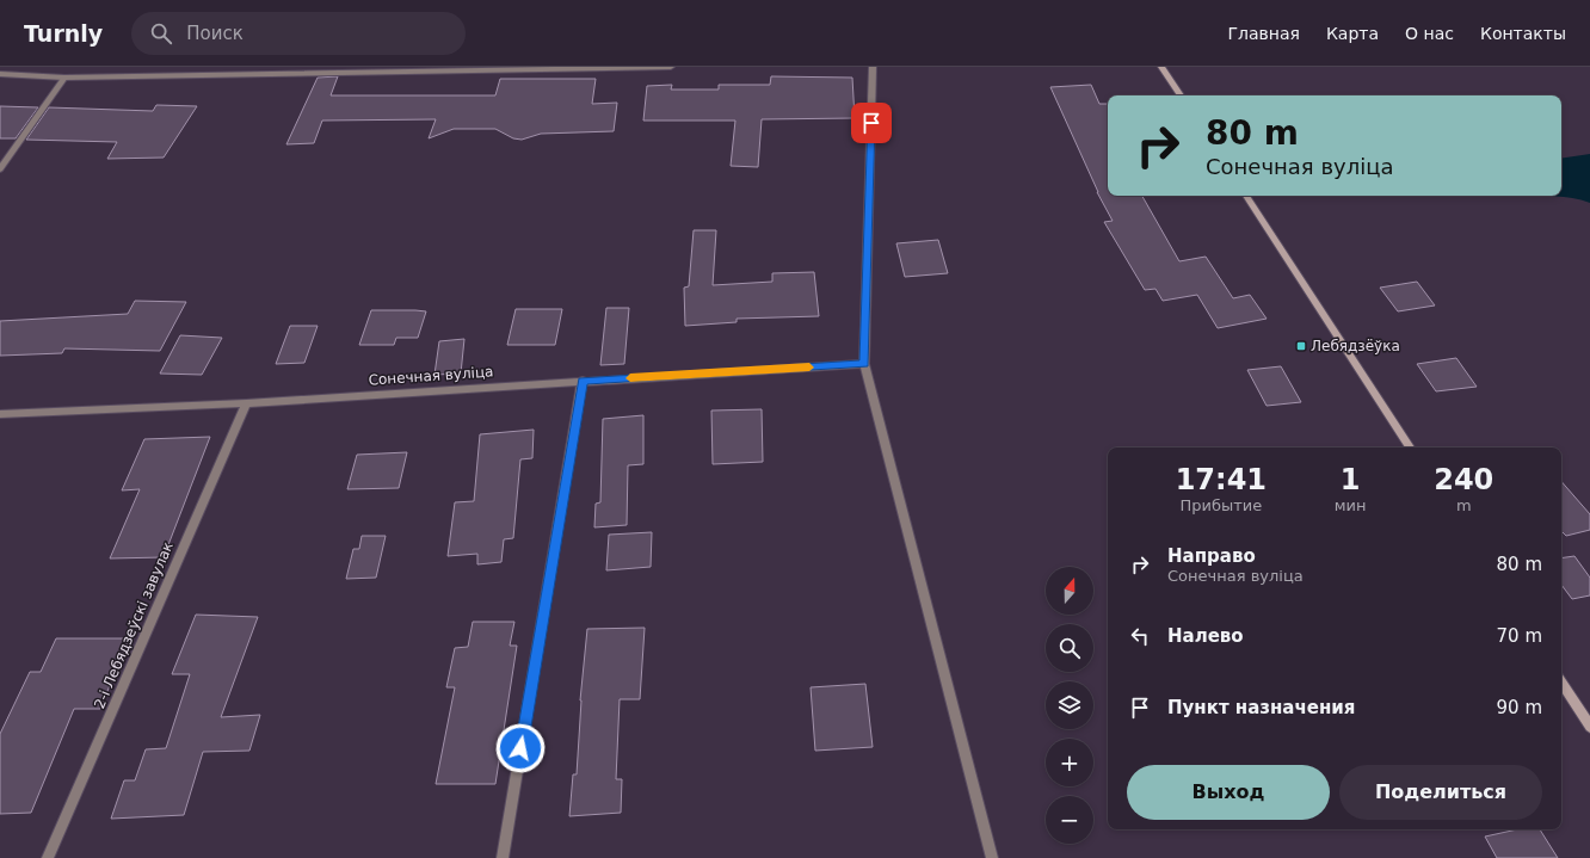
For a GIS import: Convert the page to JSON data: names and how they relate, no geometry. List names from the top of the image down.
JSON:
{
  "streets": {
    "street": ["Сонечная вуліца", "2-і Лебядзеўскі завулак"]
  },
  "crossings": [
    ["Сонечная вуліца", "2-і Лебядзеўскі завулак"]
  ],
  "places": {
    "transit": ["Лебядзёўка"]
  },
  "north": "top",
  "page": {
    "header": "Turnly",
    "search": "Поиск",
    "nav": [
      "Главная",
      "Карта",
      "О нас",
      "Контакты"
    ],
    "turn": ["80 m", "Сонечная вуліца"],
    "eta": [
      "17:41",
      "Прибытие",
      "1",
      "мин",
      "240",
      "m"
    ],
    "list": [
      {
        "name": "Направо",
        "note": "Сонечная вуліца",
        "value": "80 m"
      },
      {
        "name": "Налево",
        "value": "70 m"
      },
      {
        "name": "Пункт назначения",
        "value": "90 m"
      }
    ],
    "map_buttons": ["+", "−"],
    "buttons": ["Выход", "Поделиться"]
  }
}
